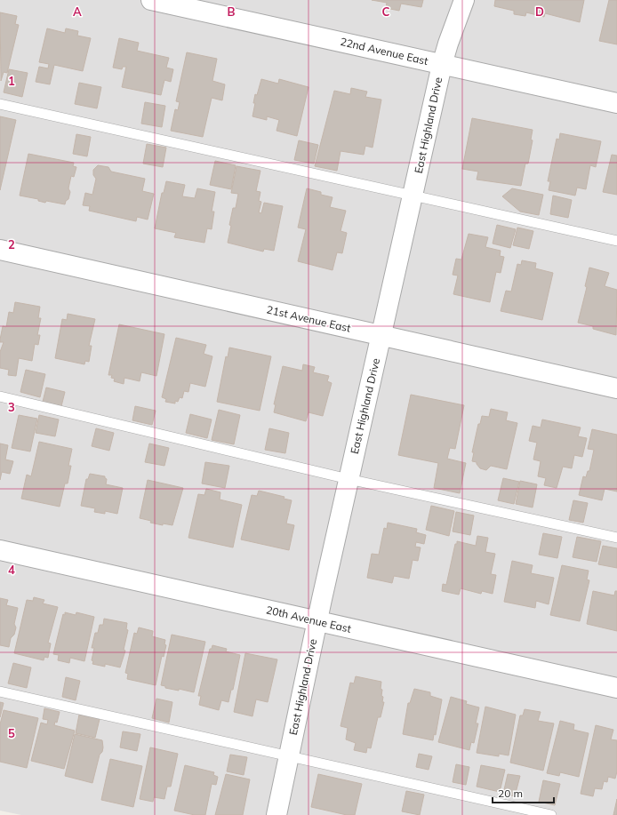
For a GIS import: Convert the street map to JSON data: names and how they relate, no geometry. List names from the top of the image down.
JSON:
{
  "streets": {
    "street": [
      "22nd Avenue East",
      "East Highland Drive",
      "21st Avenue East",
      "20th Avenue East"
    ]
  },
  "crossings": [
    ["22nd Avenue East", "East Highland Drive"],
    ["East Highland Drive", "21st Avenue East"],
    ["East Highland Drive", "20th Avenue East"]
  ],
  "scale_bar": "20 m",
  "grid": {
    "columns": [
      "A",
      "B",
      "C",
      "D"
    ],
    "rows": [
      "1",
      "2",
      "3",
      "4",
      "5"
    ]
  }
}
